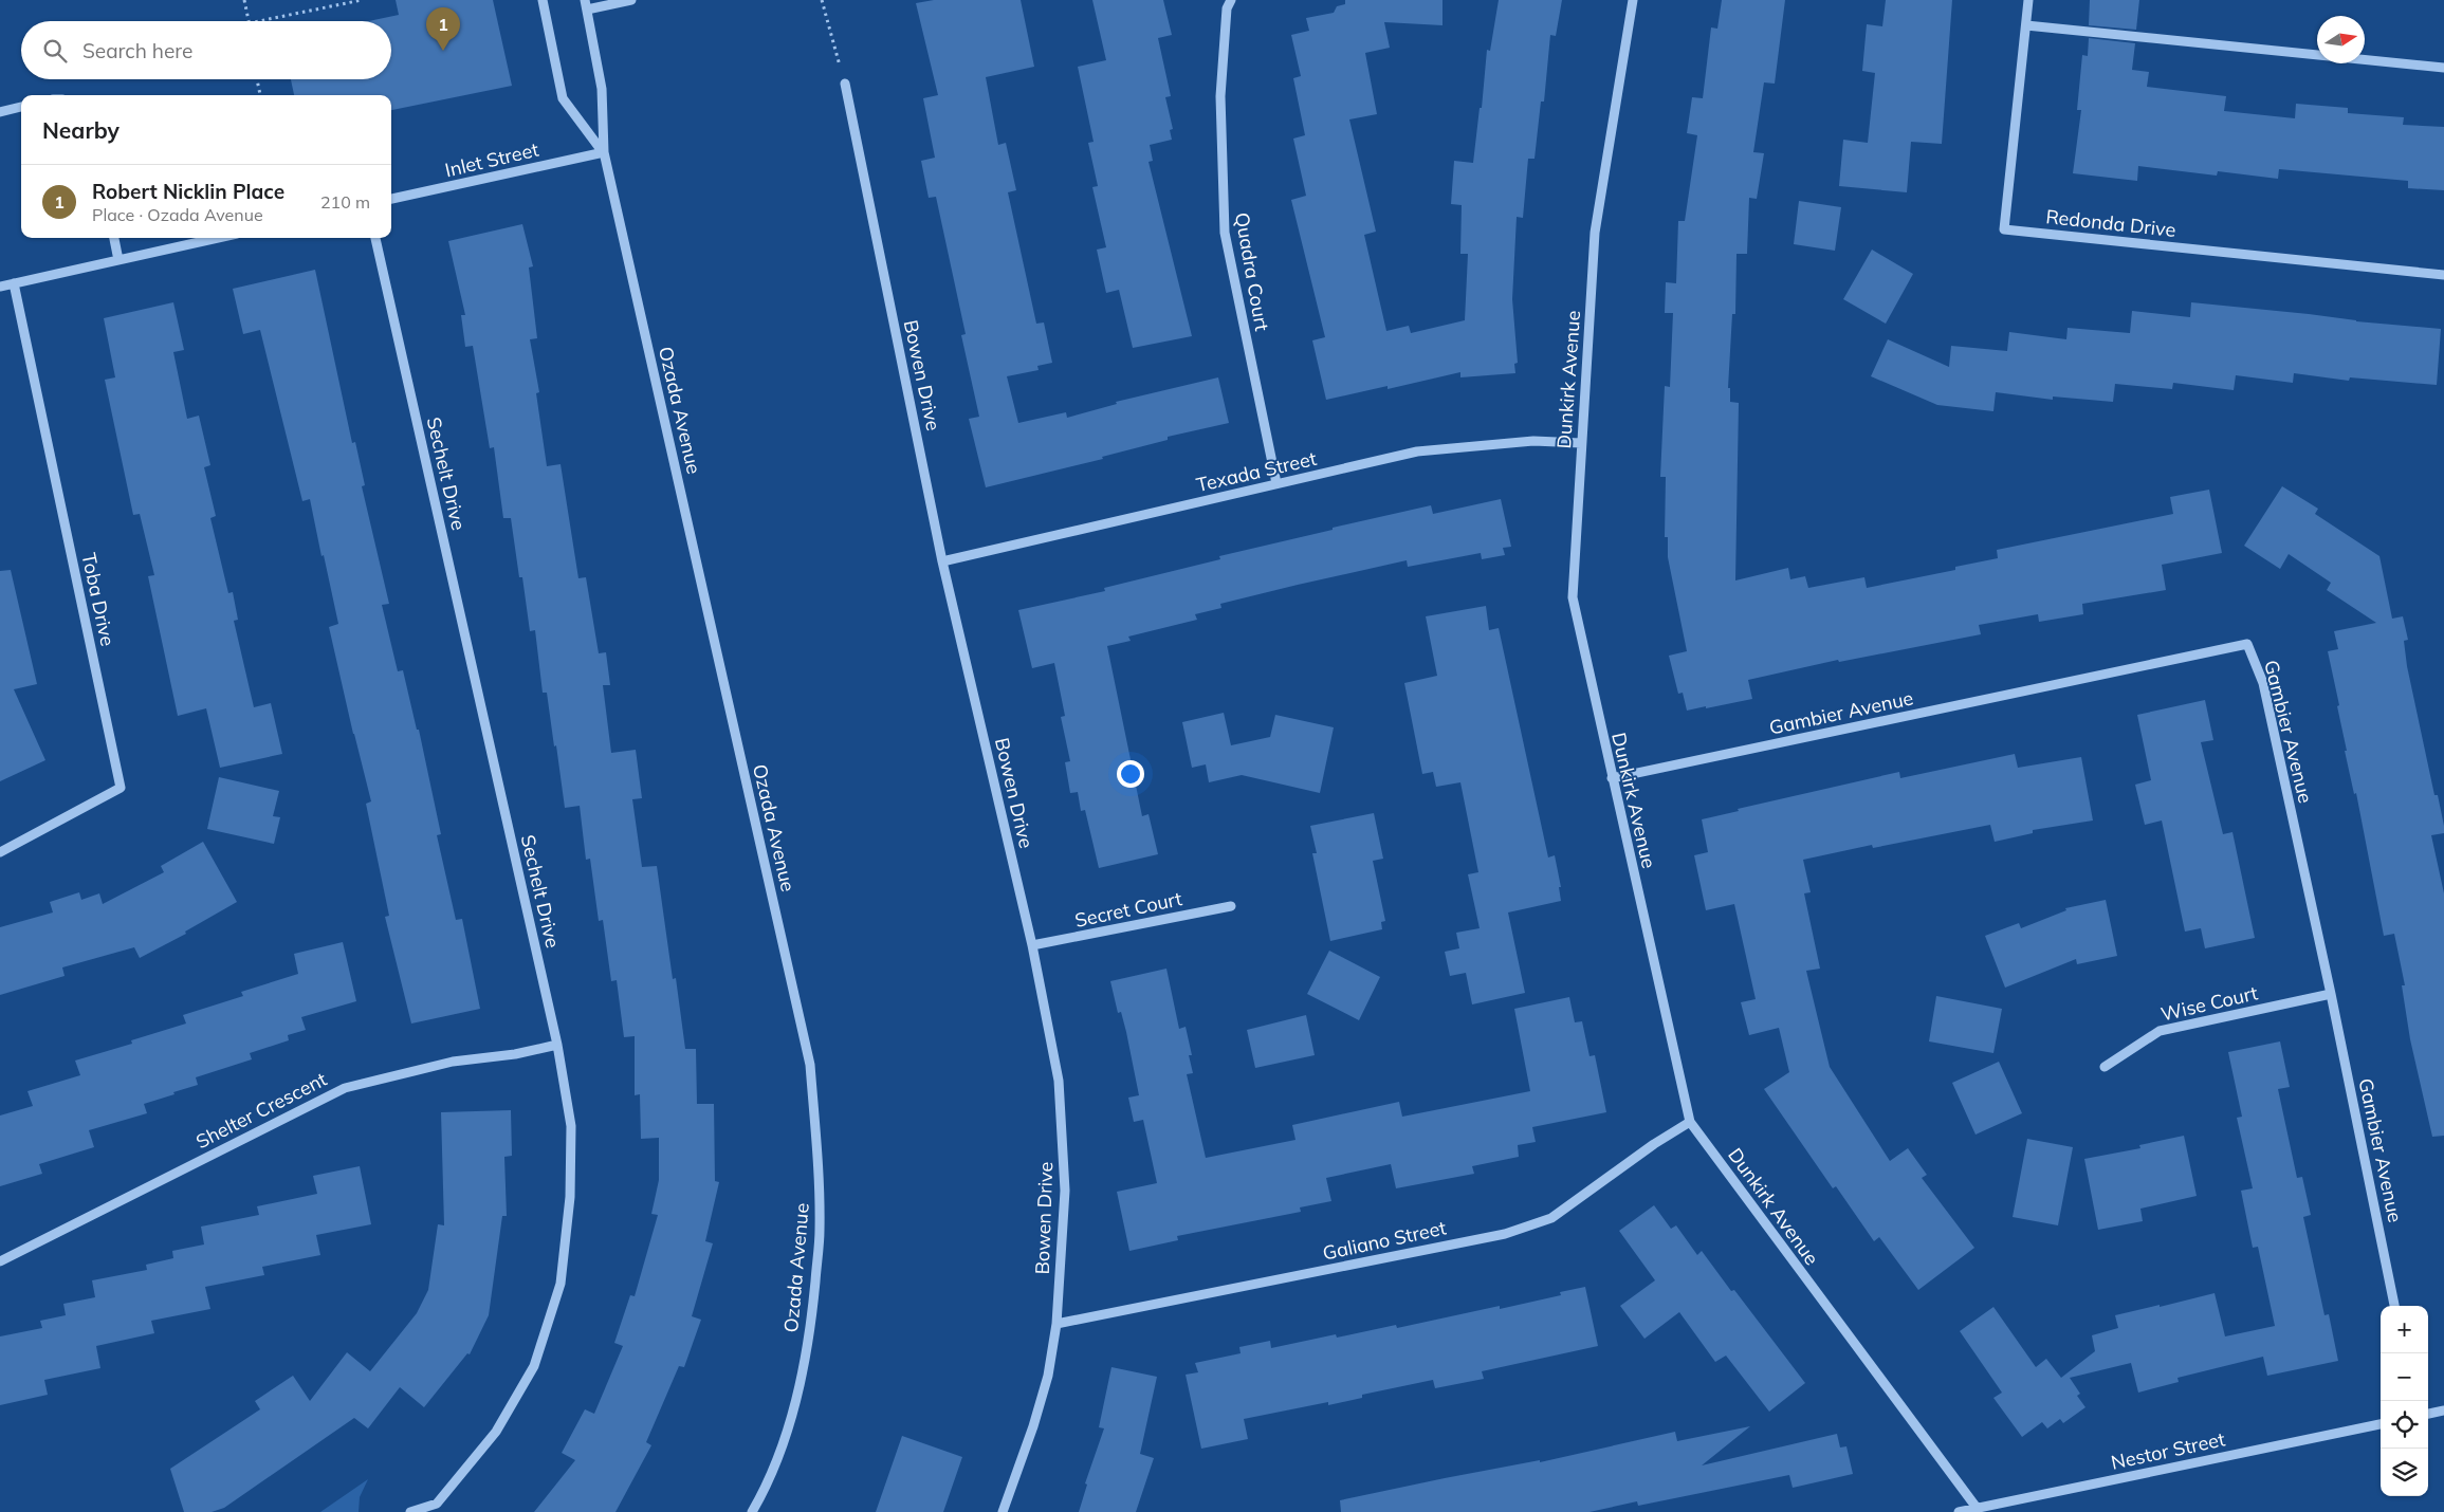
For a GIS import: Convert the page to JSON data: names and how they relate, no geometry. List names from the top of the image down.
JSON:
{
  "streets": {
    "street": [
      "Inlet Street",
      "Redonda Drive",
      "Quadra Court",
      "Bowen Drive",
      "Dunkirk Avenue",
      "Ozada Avenue",
      "Texada Street",
      "Sechelt Drive",
      "Toba Drive",
      "Gambier Avenue",
      "Secret Court",
      "Wise Court",
      "Shelter Crescent",
      "Galiano Street",
      "Nestor Street"
    ]
  },
  "crossings": [
    ["Inlet Street", "Ozada Avenue"],
    ["Quadra Court", "Texada Street"],
    ["Bowen Drive", "Texada Street"],
    ["Bowen Drive", "Secret Court"],
    ["Bowen Drive", "Galiano Street"],
    ["Dunkirk Avenue", "Texada Street"],
    ["Dunkirk Avenue", "Gambier Avenue"],
    ["Dunkirk Avenue", "Galiano Street"],
    ["Dunkirk Avenue", "Nestor Street"],
    ["Sechelt Drive", "Shelter Crescent"],
    ["Gambier Avenue", "Wise Court"]
  ],
  "north": "right",
  "page": {
    "pins": "1",
    "search": "Search here",
    "heading": "Nearby",
    "list": [
      {
        "mark": "1",
        "name": "Robert Nicklin Place",
        "note": "Place · Ozada Avenue",
        "value": "210 m"
      }
    ],
    "map_buttons": ["+", "−"]
  }
}
